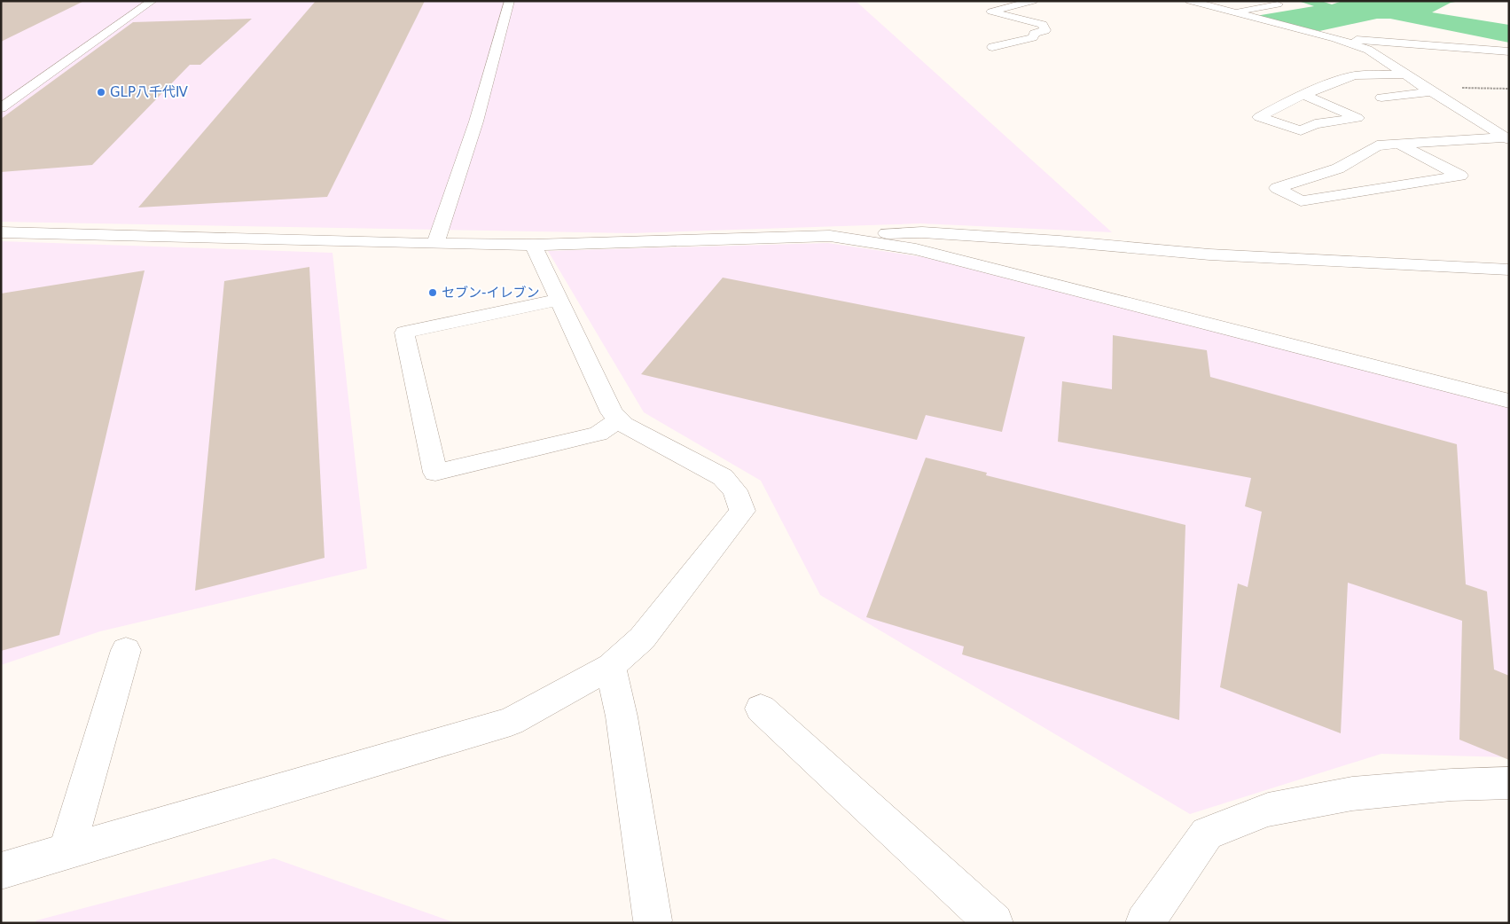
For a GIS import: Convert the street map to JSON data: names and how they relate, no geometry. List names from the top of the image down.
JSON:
{
  "places": ["GLP八千代Ⅳ", "セブン-イレブン"]
}
